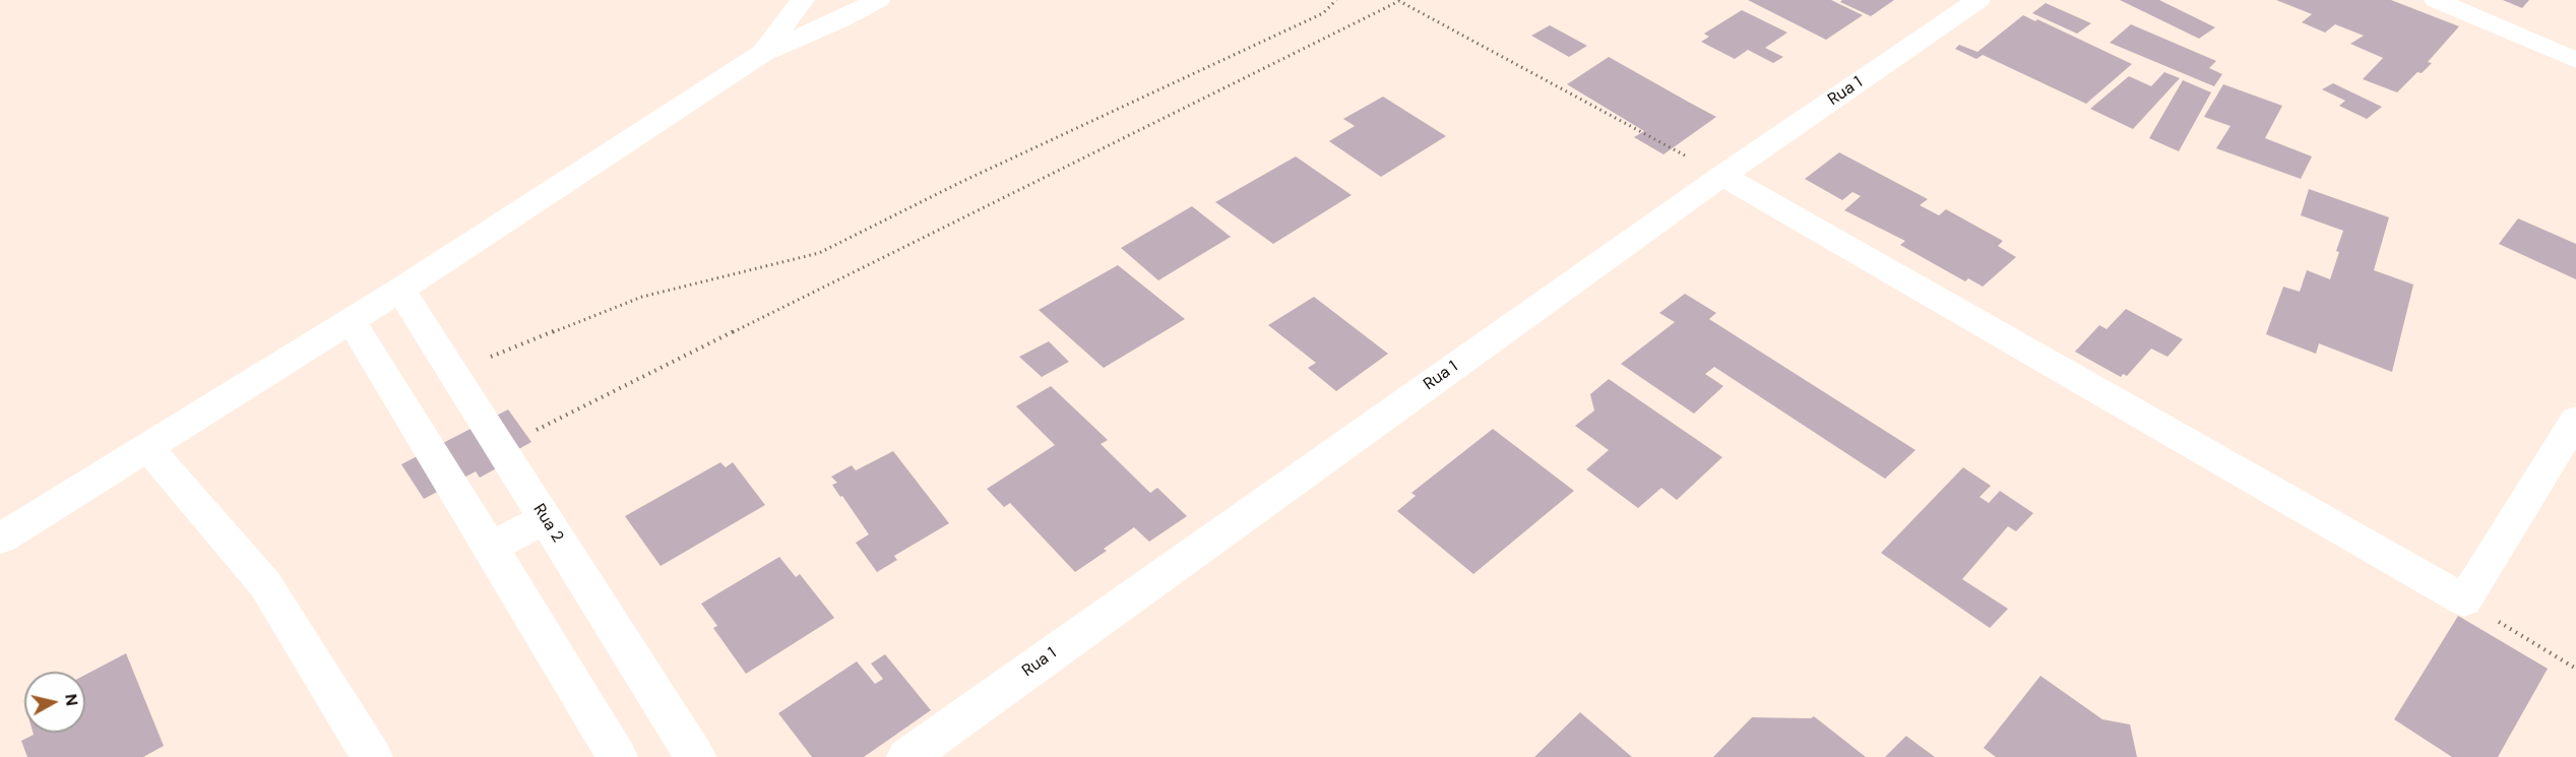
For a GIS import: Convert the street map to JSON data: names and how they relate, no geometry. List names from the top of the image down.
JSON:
{
  "streets": {
    "street": ["Rua 1", "Rua 2"]
  },
  "north": "right"
}
